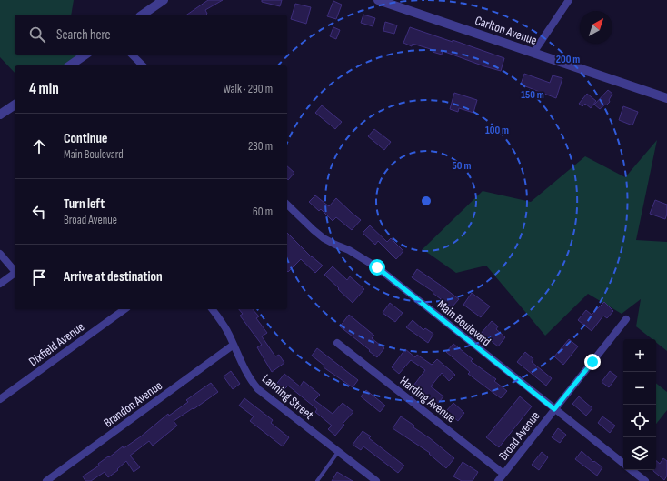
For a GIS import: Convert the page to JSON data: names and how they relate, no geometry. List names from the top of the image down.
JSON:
{
  "streets": {
    "street": [
      "Carlton Avenue",
      "Main Boulevard",
      "Dixfield Avenue",
      "Lanning Street",
      "Harding Avenue",
      "Brandon Avenue",
      "Broad Avenue"
    ]
  },
  "crossings": [
    ["Main Boulevard", "Broad Avenue"],
    ["Lanning Street", "Brandon Avenue"],
    ["Harding Avenue", "Broad Avenue"]
  ],
  "north": "top right",
  "page": {
    "search": "Search here",
    "heading": ["4 min", "Walk · 290 m"],
    "list": [
      ["Continue", "Main Boulevard", "230 m"],
      ["Turn left", "Broad Avenue", "60 m"],
      "Arrive at destination"
    ],
    "map_buttons": ["+", "−"]
  },
  "rings": [
    "200 m",
    "150 m",
    "100 m",
    "50 m"
  ]
}
